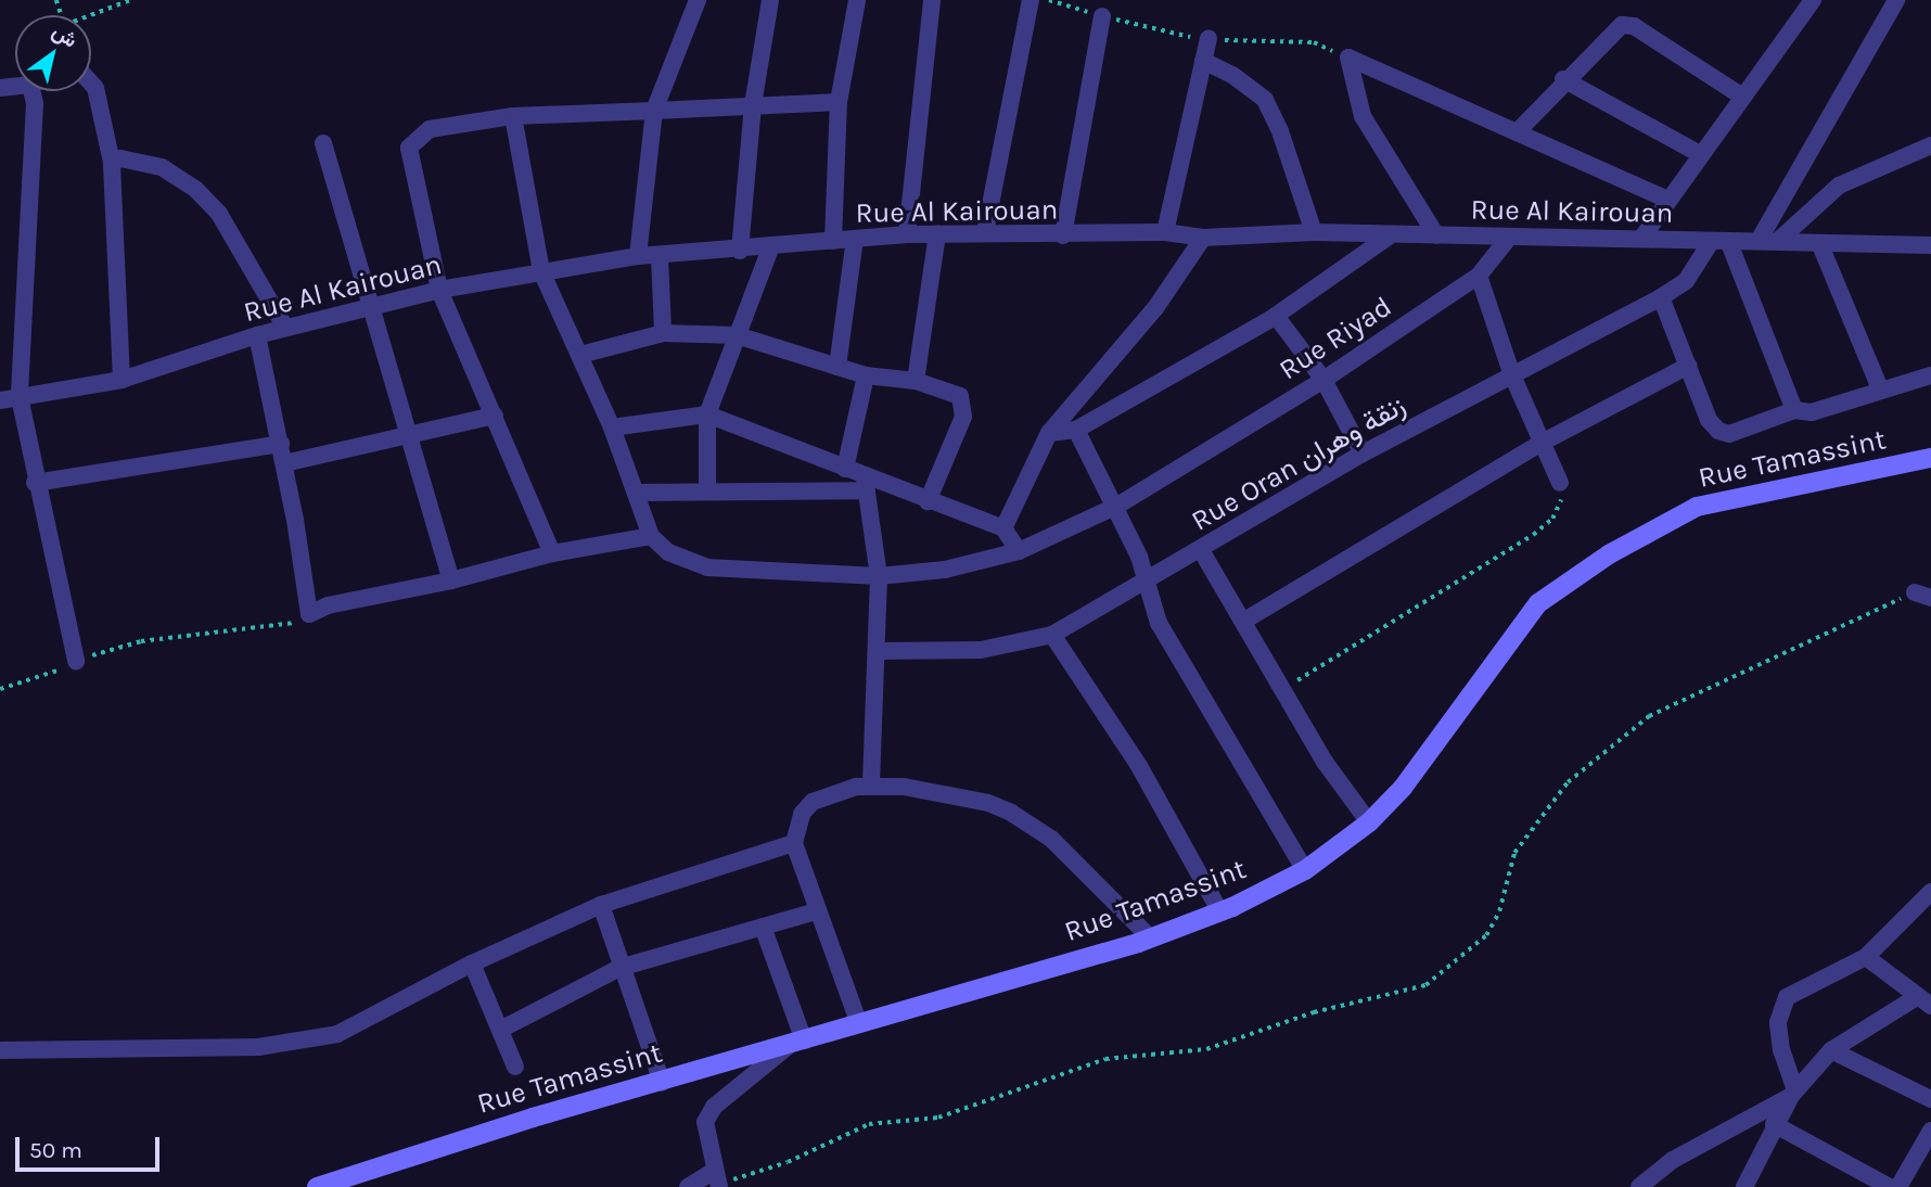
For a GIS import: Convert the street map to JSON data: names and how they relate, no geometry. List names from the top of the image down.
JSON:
{
  "streets": {
    "main road": ["Rue Tamassint"],
    "street": ["Rue Al Kairouan", "Rue Riyad", "Rue Oran زنقة وهران"]
  },
  "crossings": [
    ["Rue Al Kairouan", "Rue Riyad"],
    ["Rue Al Kairouan", "Rue Oran زنقة وهران"]
  ],
  "scale_bar": "50 m",
  "north": "top right"
}
